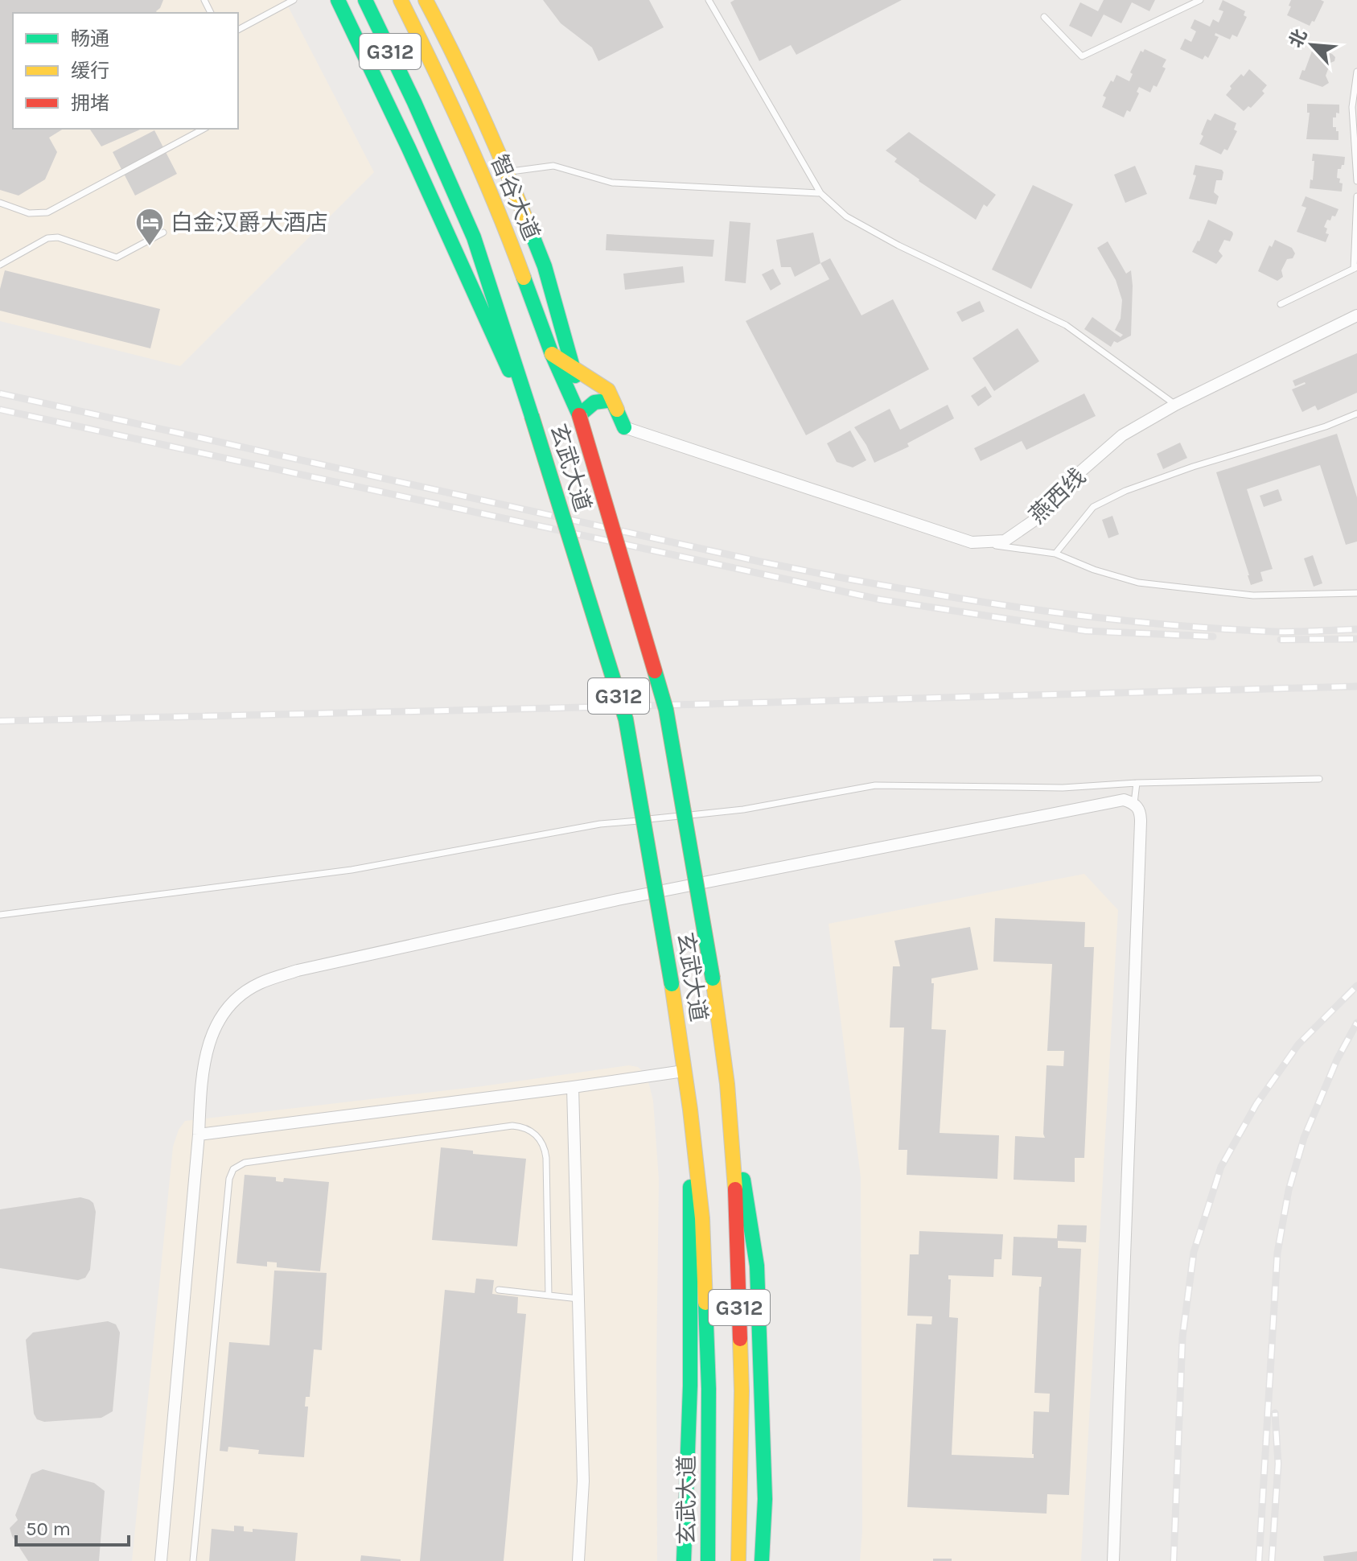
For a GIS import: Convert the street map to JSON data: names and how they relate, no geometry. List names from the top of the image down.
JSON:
{
  "streets": {
    "main road": ["G312", "智谷大道", "玄武大道"],
    "street": ["燕西线"]
  },
  "crossings": [
    ["G312", "玄武大道"],
    ["智谷大道", "玄武大道"]
  ],
  "places": {
    "hotel": ["白金汉爵大酒店"]
  },
  "legend": ["畅通", "缓行", "拥堵"],
  "scale_bar": "50 m",
  "north": "top left"
}
